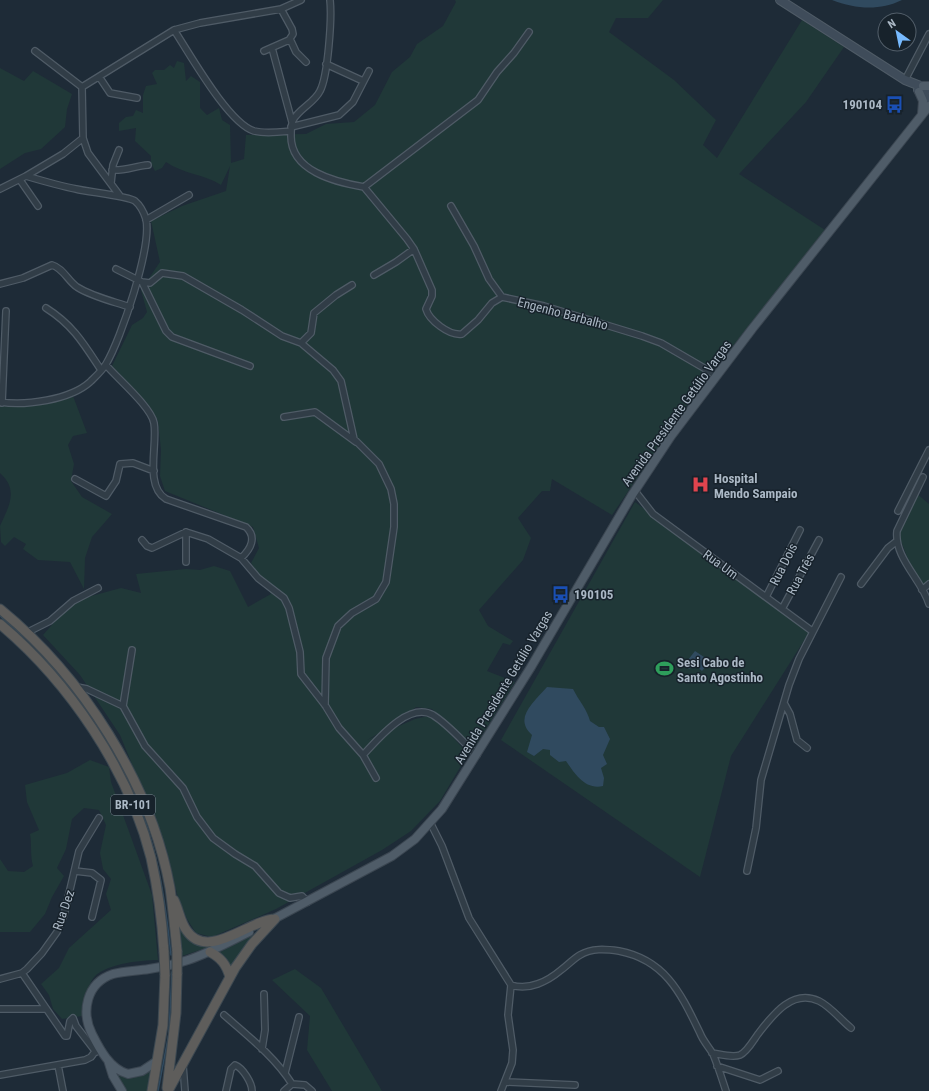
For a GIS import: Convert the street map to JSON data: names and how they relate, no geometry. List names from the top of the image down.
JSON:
{
  "streets": {
    "highway": ["BR-101"],
    "main road": ["Avenida Presidente Getúlio Vargas"],
    "street": [
      "Engenho Barbalho",
      "Rua Um",
      "Rua Dois",
      "Rua Três",
      "Rua Dez"
    ]
  },
  "crossings": [
    ["Engenho Barbalho", "Avenida Presidente Getúlio Vargas"],
    ["Avenida Presidente Getúlio Vargas", "Rua Um"],
    ["Rua Um", "Rua Dois"],
    ["Rua Um", "Rua Três"]
  ],
  "places": {
    "bus stop": ["190104", "190105"],
    "hospital": ["Hospital Mendo Sampaio"],
    "sports": ["Sesi Cabo de Santo Agostinho"]
  },
  "north": "top left"
}
